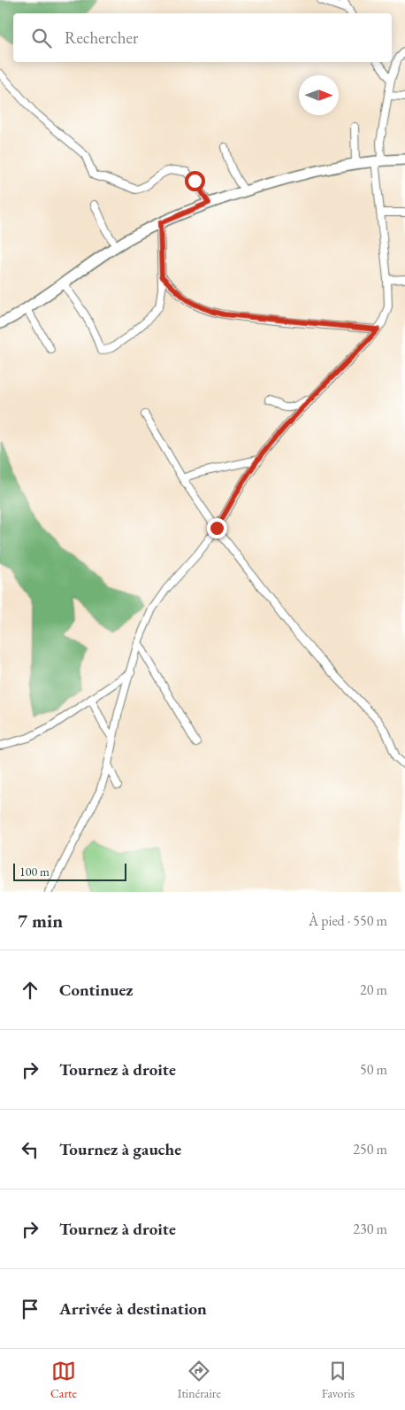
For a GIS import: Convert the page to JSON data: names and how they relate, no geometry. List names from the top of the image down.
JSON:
{
  "scale_bar": "100 m",
  "north": "right",
  "page": {
    "search": "Rechercher",
    "scale": "100 m",
    "heading": ["7 min", "À pied · 550 m"],
    "list": [
      ["Continuez", "20 m"],
      ["Tournez à droite", "50 m"],
      ["Tournez à gauche", "250 m"],
      ["Tournez à droite", "230 m"],
      "Arrivée à destination"
    ],
    "nav": ["Carte", "Itinéraire", "Favoris"]
  }
}
